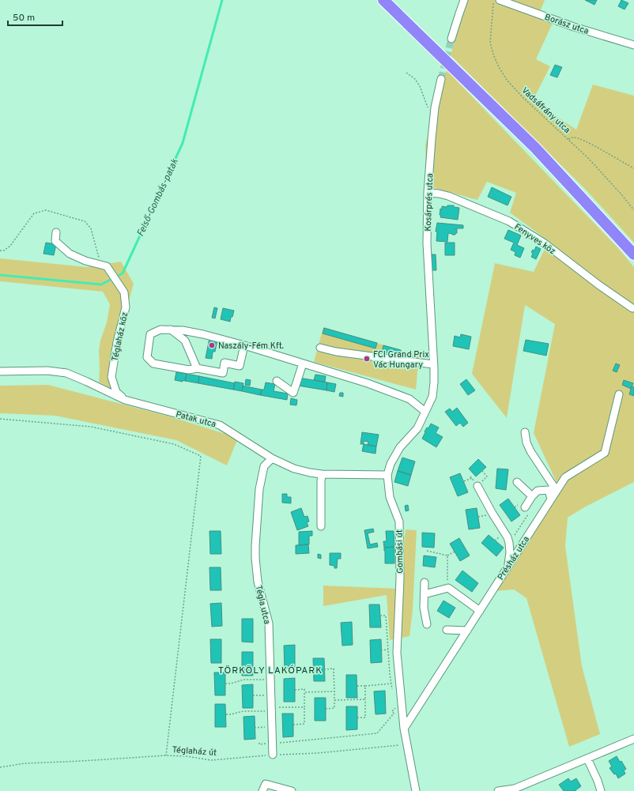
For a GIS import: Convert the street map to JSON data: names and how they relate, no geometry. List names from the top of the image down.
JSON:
{
  "streets": {
    "street": [
      "Borász utca",
      "Kosárprés utca",
      "Fenyves köz",
      "Téglaház köz",
      "Patak utca",
      "Gombási út",
      "Présház utca",
      "Tégla utca"
    ],
    "path": ["Vadsáfrány utca", "Téglaház út"]
  },
  "crossings": [
    ["Kosárprés utca", "Fenyves köz"],
    ["Kosárprés utca", "Gombási út"],
    ["Téglaház köz", "Patak utca"],
    ["Patak utca", "Gombási út"],
    ["Patak utca", "Tégla utca"],
    ["Gombási út", "Présház utca"],
    ["Gombási út", "Téglaház út"],
    ["Tégla utca", "Téglaház út"]
  ],
  "districts": ["TÖRKÖLY LAKÓPARK"],
  "water": ["Felső-Gombás-patak"],
  "places": ["Naszály-Fém Kft.", "FCI Grand Prix Vác Hungary"],
  "scale_bar": "50 m"
}
